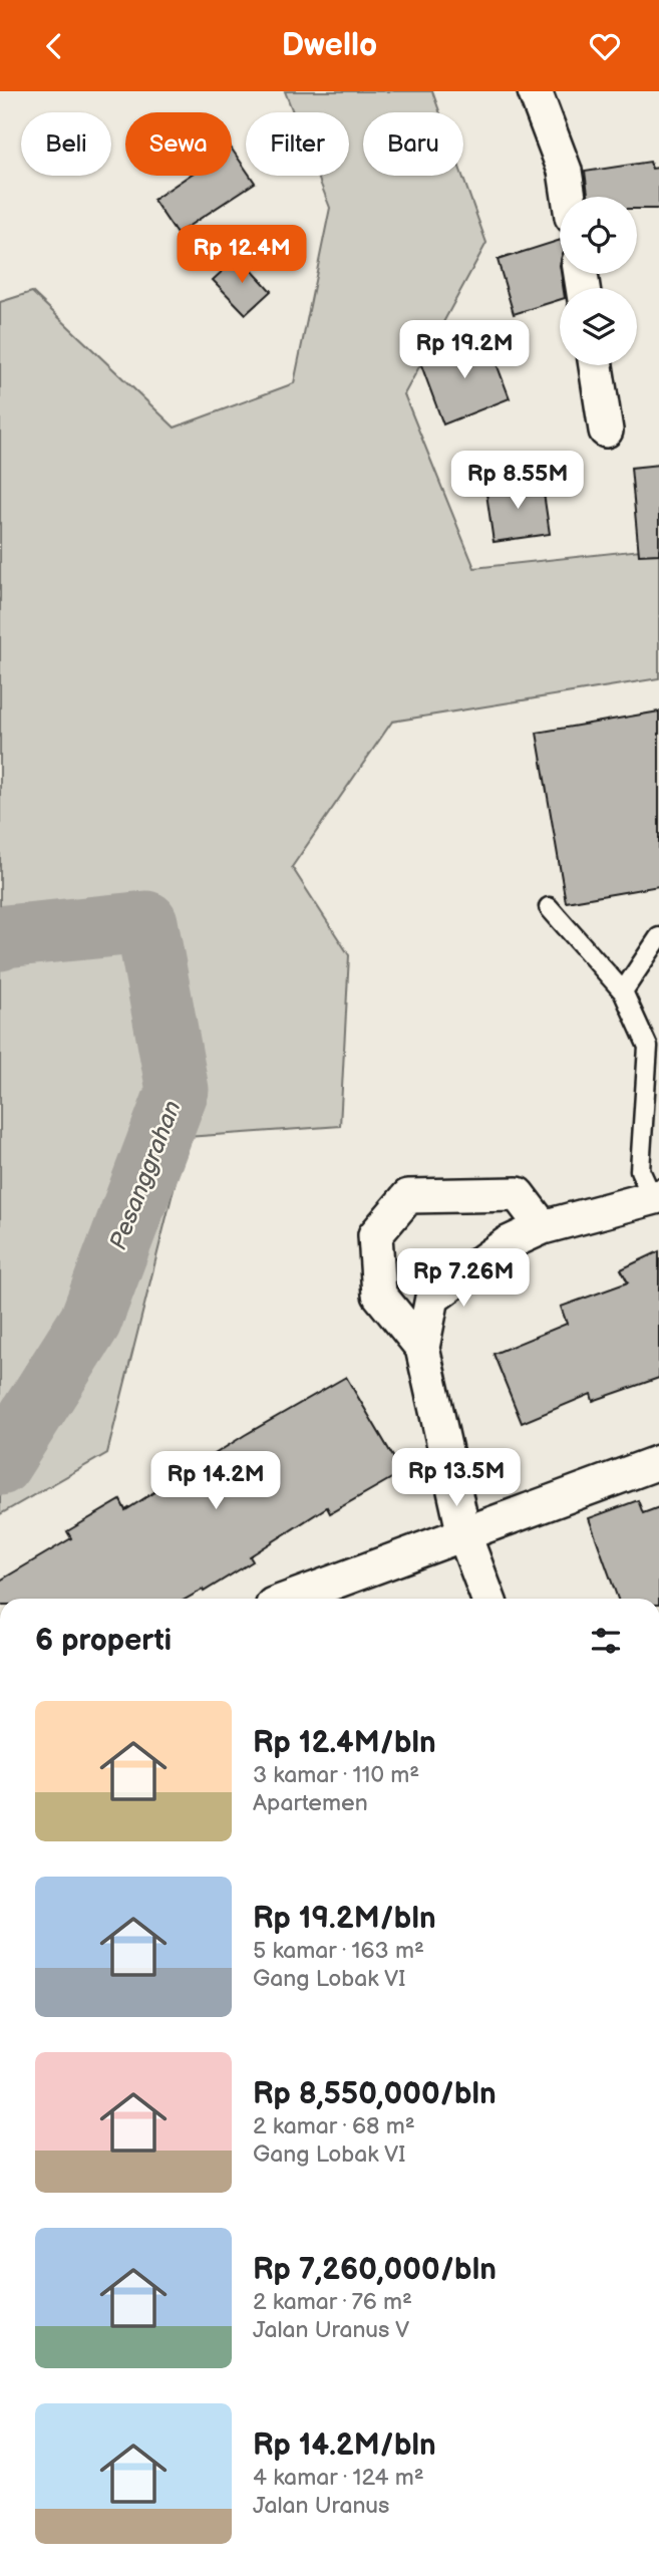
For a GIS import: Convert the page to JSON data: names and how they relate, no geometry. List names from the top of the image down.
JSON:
{
  "water": ["Pesanggrahan"],
  "page": {
    "header": "Dwello",
    "chip": [
      "Beli",
      "Sewa",
      "Filter",
      "Baru"
    ],
    "price": [
      "Rp 12.4M",
      "Rp 19.2M",
      "Rp 8.55M",
      "Rp 7.26M",
      "Rp 13.5M",
      "Rp 14.2M"
    ],
    "heading": "6 properti",
    "list": [
      {
        "name": "Rp 12.4M/bln",
        "note": "3 kamar · 110 m² · Apartemen"
      },
      {
        "name": "Rp 19.2M/bln",
        "note": "5 kamar · 163 m² · Gang Lobak VI"
      },
      {
        "name": "Rp 8,550,000/bln",
        "note": "2 kamar · 68 m² · Gang Lobak VI"
      },
      {
        "name": "Rp 7,260,000/bln",
        "note": "2 kamar · 76 m² · Jalan Uranus V"
      },
      {
        "name": "Rp 14.2M/bln",
        "note": "4 kamar · 124 m² · Jalan Uranus"
      }
    ]
  }
}
